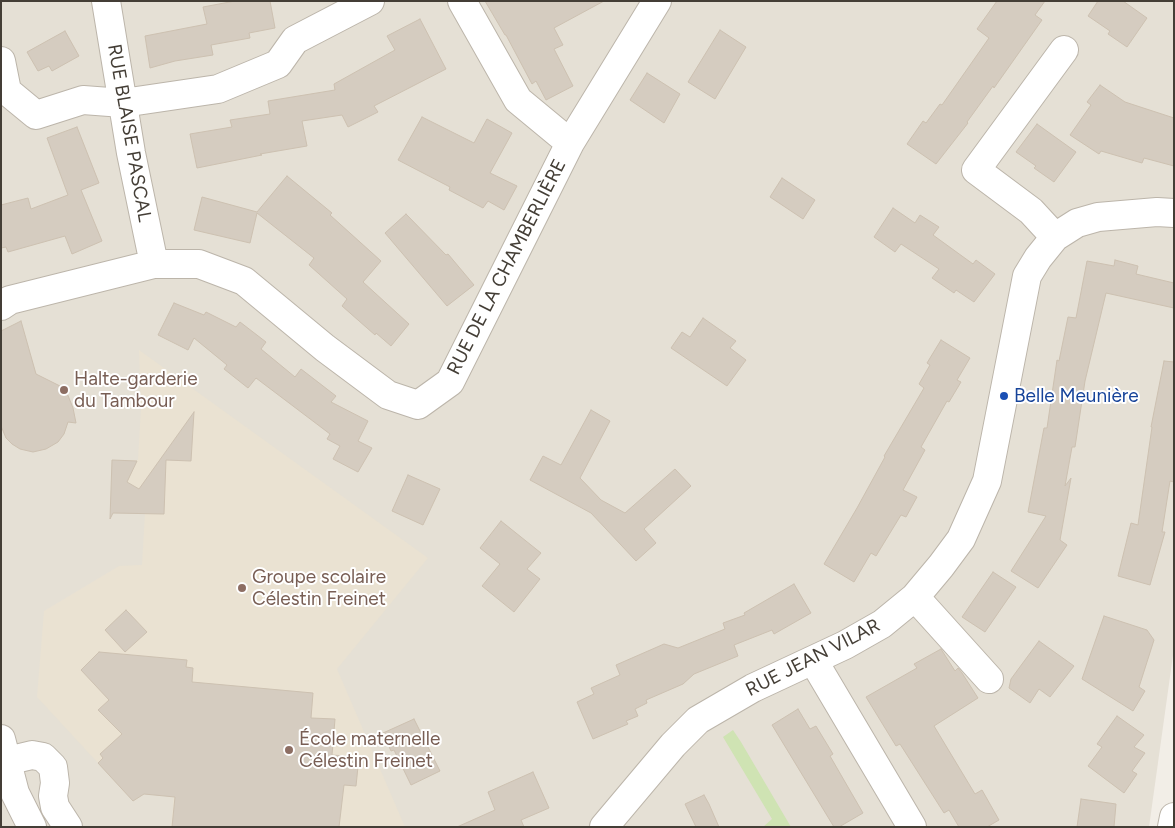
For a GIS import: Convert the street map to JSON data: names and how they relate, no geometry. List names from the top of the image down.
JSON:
{
  "streets": {
    "street": ["RUE BLAISE PASCAL", "RUE DE LA CHAMBERLIÈRE", "RUE JEAN VILAR"]
  },
  "crossings": [
    ["RUE BLAISE PASCAL", "RUE DE LA CHAMBERLIÈRE"]
  ],
  "places": [
    "Halte-garderie du Tambour",
    "Belle Meunière",
    "Groupe scolaire Célestin Freinet",
    "École maternelle Célestin Freinet"
  ]
}
